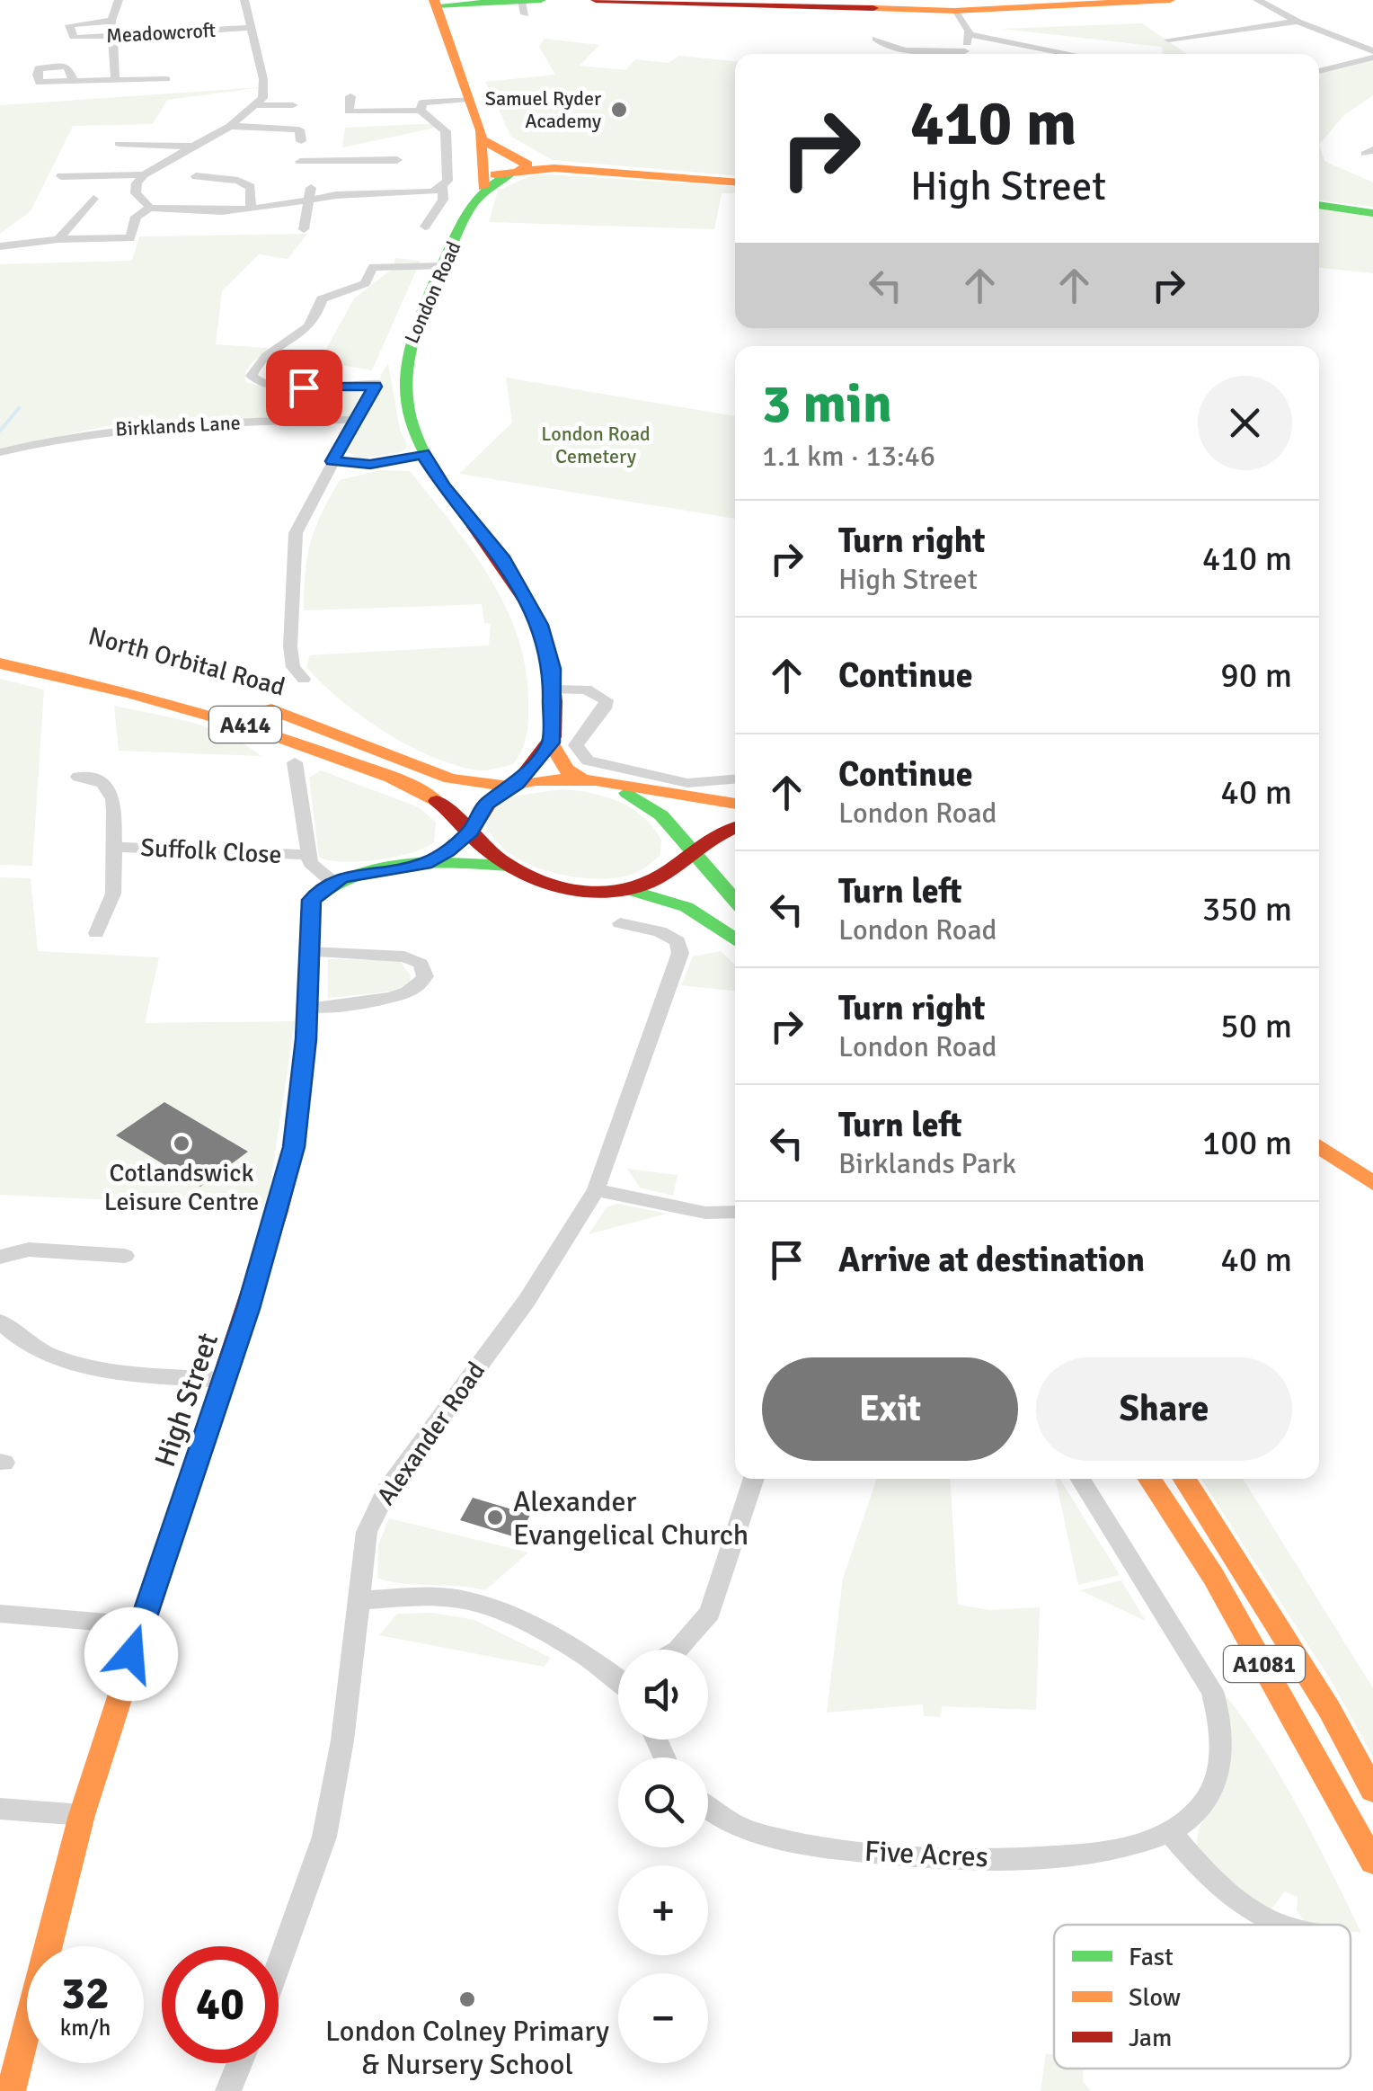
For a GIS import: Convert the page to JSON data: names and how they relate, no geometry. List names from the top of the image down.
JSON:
{
  "streets": {
    "main road": [
      "London Road",
      "North Orbital Road",
      "A414",
      "High Street",
      "A1081"
    ],
    "street": [
      "Meadowcroft",
      "Birklands Lane",
      "Suffolk Close",
      "Alexander Road",
      "Five Acres"
    ]
  },
  "parks": ["London Road Cemetery"],
  "places": [
    "Samuel Ryder Academy",
    "Cotlandswick Leisure Centre",
    "Alexander Evangelical Church",
    "London Colney Primary & Nursery School"
  ],
  "legend": ["Fast", "Slow", "Jam"],
  "page": {
    "turn": ["410 m", "High Street"],
    "heading": ["3 min", "1.1 km · 13:46"],
    "list": [
      {
        "name": "Turn right",
        "note": "High Street",
        "value": "410 m"
      },
      {
        "name": "Continue",
        "value": "90 m"
      },
      {
        "name": "Continue",
        "note": "London Road",
        "value": "40 m"
      },
      {
        "name": "Turn left",
        "note": "London Road",
        "value": "350 m"
      },
      {
        "name": "Turn right",
        "note": "London Road",
        "value": "50 m"
      },
      {
        "name": "Turn left",
        "note": "Birklands Park",
        "value": "100 m"
      },
      {
        "name": "Arrive at destination",
        "value": "40 m"
      }
    ],
    "buttons": ["Exit", "Share"],
    "map_buttons": ["+", "−"],
    "speed": "32 km/h",
    "limit": "40"
  }
}
